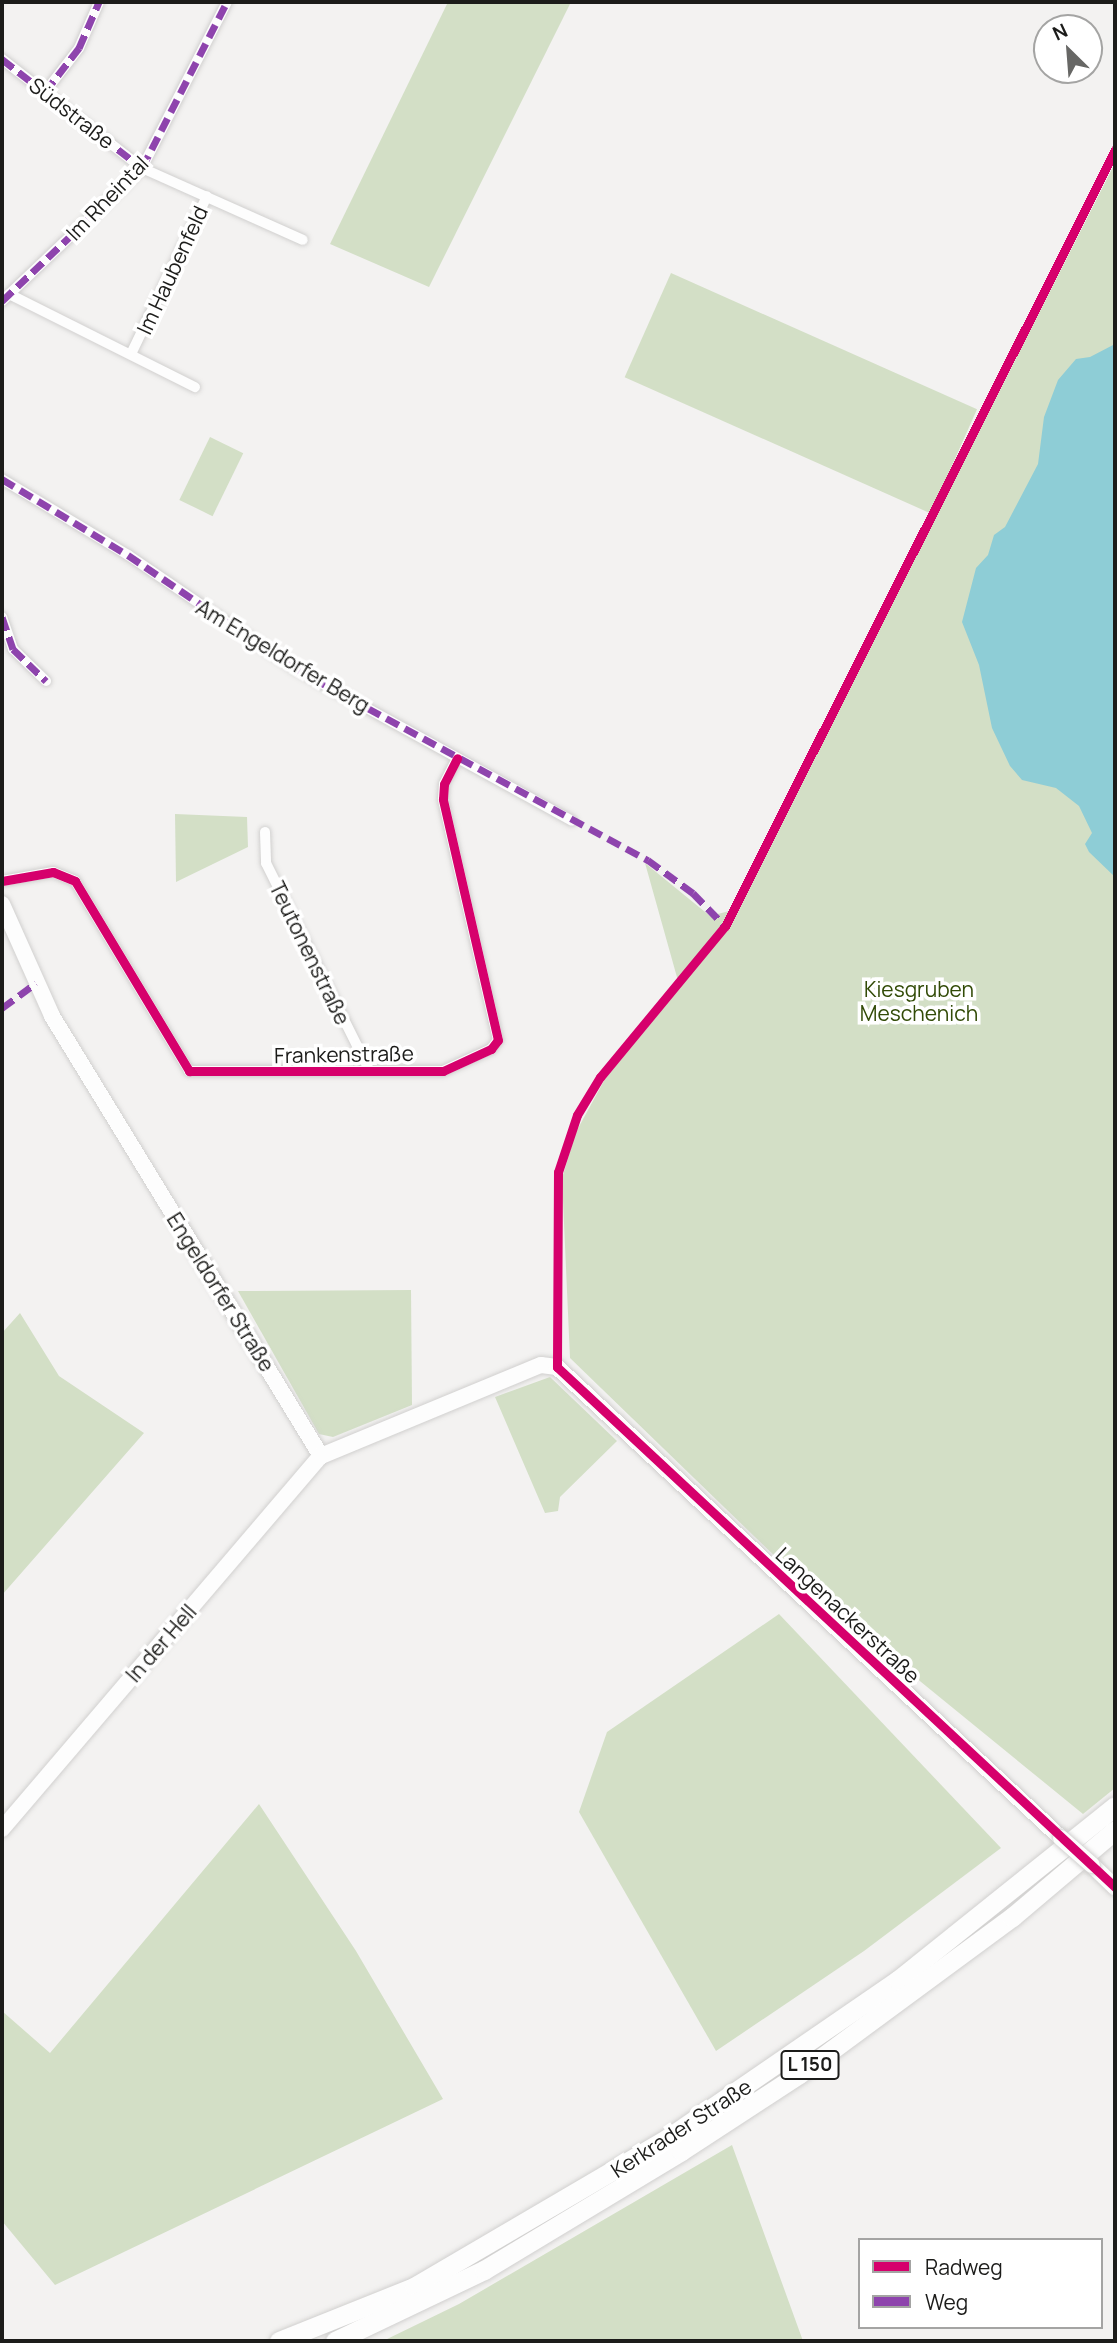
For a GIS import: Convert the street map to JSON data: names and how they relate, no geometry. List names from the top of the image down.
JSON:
{
  "streets": {
    "highway": ["L 150", "Kerkrader Straße"],
    "street": [
      "Südstraße",
      "Im Rheintal",
      "Im Haubenfeld",
      "Am Engeldorfer Berg",
      "Teutonenstraße",
      "Frankenstraße",
      "Engeldorfer Straße",
      "Langenackerstraße",
      "In der Hell"
    ]
  },
  "crossings": [
    ["Südstraße", "Im Rheintal"],
    ["Südstraße", "Im Haubenfeld"],
    ["Im Rheintal", "Im Haubenfeld"],
    ["Am Engeldorfer Berg", "Frankenstraße"],
    ["Teutonenstraße", "Frankenstraße"],
    ["Engeldorfer Straße", "Langenackerstraße"],
    ["Engeldorfer Straße", "In der Hell"],
    ["Langenackerstraße", "In der Hell"]
  ],
  "parks": ["Kiesgruben Meschenich"],
  "legend": ["Radweg", "Weg"],
  "north": "top left"
}
